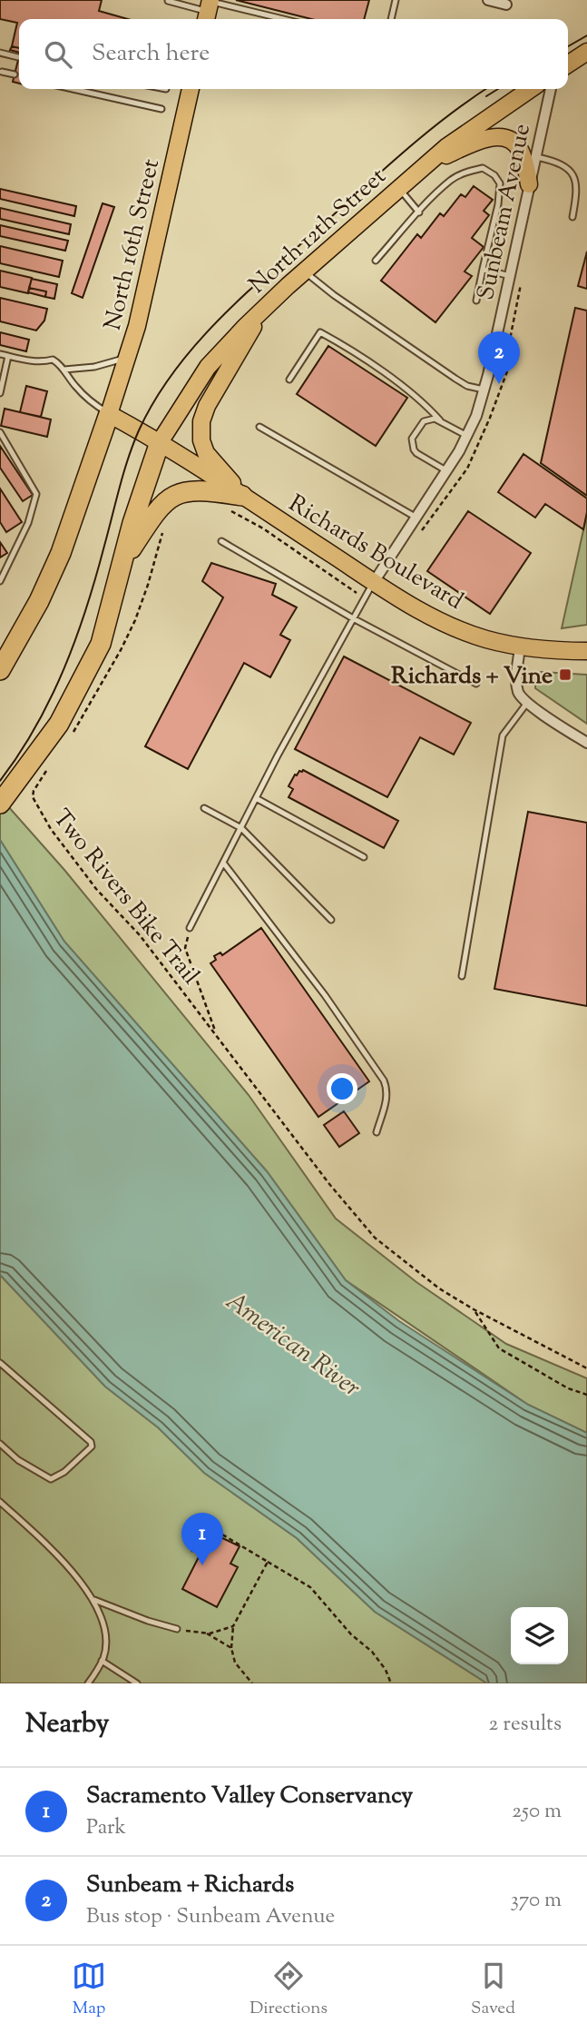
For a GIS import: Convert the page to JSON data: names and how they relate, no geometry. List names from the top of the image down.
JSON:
{
  "streets": {
    "main road": ["North 12th Street", "North 16th Street", "Richards Boulevard"],
    "street": ["Sunbeam Avenue"],
    "path": ["Two Rivers Bike Trail"]
  },
  "crossings": [
    ["Sunbeam Avenue", "Richards Boulevard"],
    ["North 12th Street", "Richards Boulevard"],
    ["North 16th Street", "Richards Boulevard"]
  ],
  "water": ["American River"],
  "places": {
    "transit": ["Richards + Vine"]
  },
  "page": {
    "search": "Search here",
    "pins": ["2", "1"],
    "heading": ["Nearby", "2 results"],
    "list": [
      {
        "mark": "1",
        "name": "Sacramento Valley Conservancy",
        "note": "Park",
        "value": "250 m"
      },
      {
        "mark": "2",
        "name": "Sunbeam + Richards",
        "note": "Bus stop · Sunbeam Avenue",
        "value": "370 m"
      }
    ],
    "nav": ["Map", "Directions", "Saved"]
  }
}
